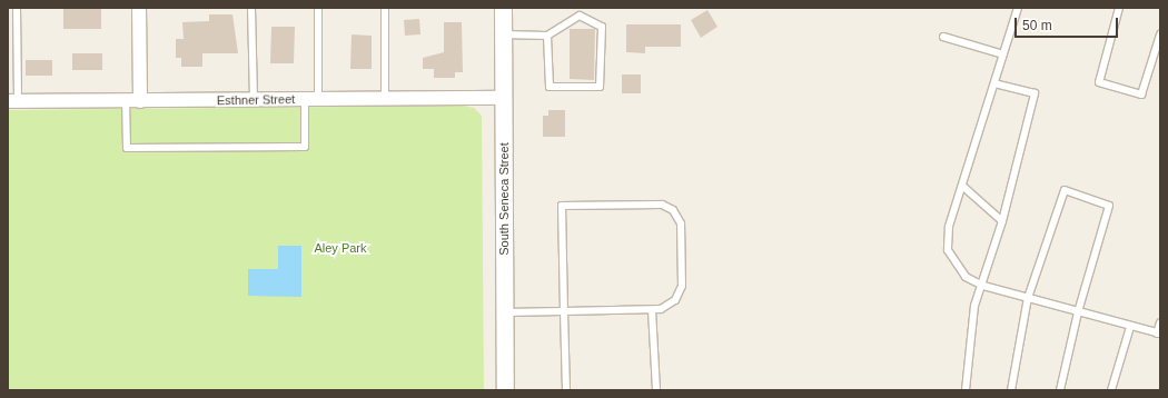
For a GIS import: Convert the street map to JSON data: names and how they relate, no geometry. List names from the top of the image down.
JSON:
{
  "streets": {
    "street": ["Esthner Street", "South Seneca Street"]
  },
  "crossings": [
    ["Esthner Street", "South Seneca Street"]
  ],
  "parks": ["Aley Park"],
  "scale_bar": "50 m"
}
